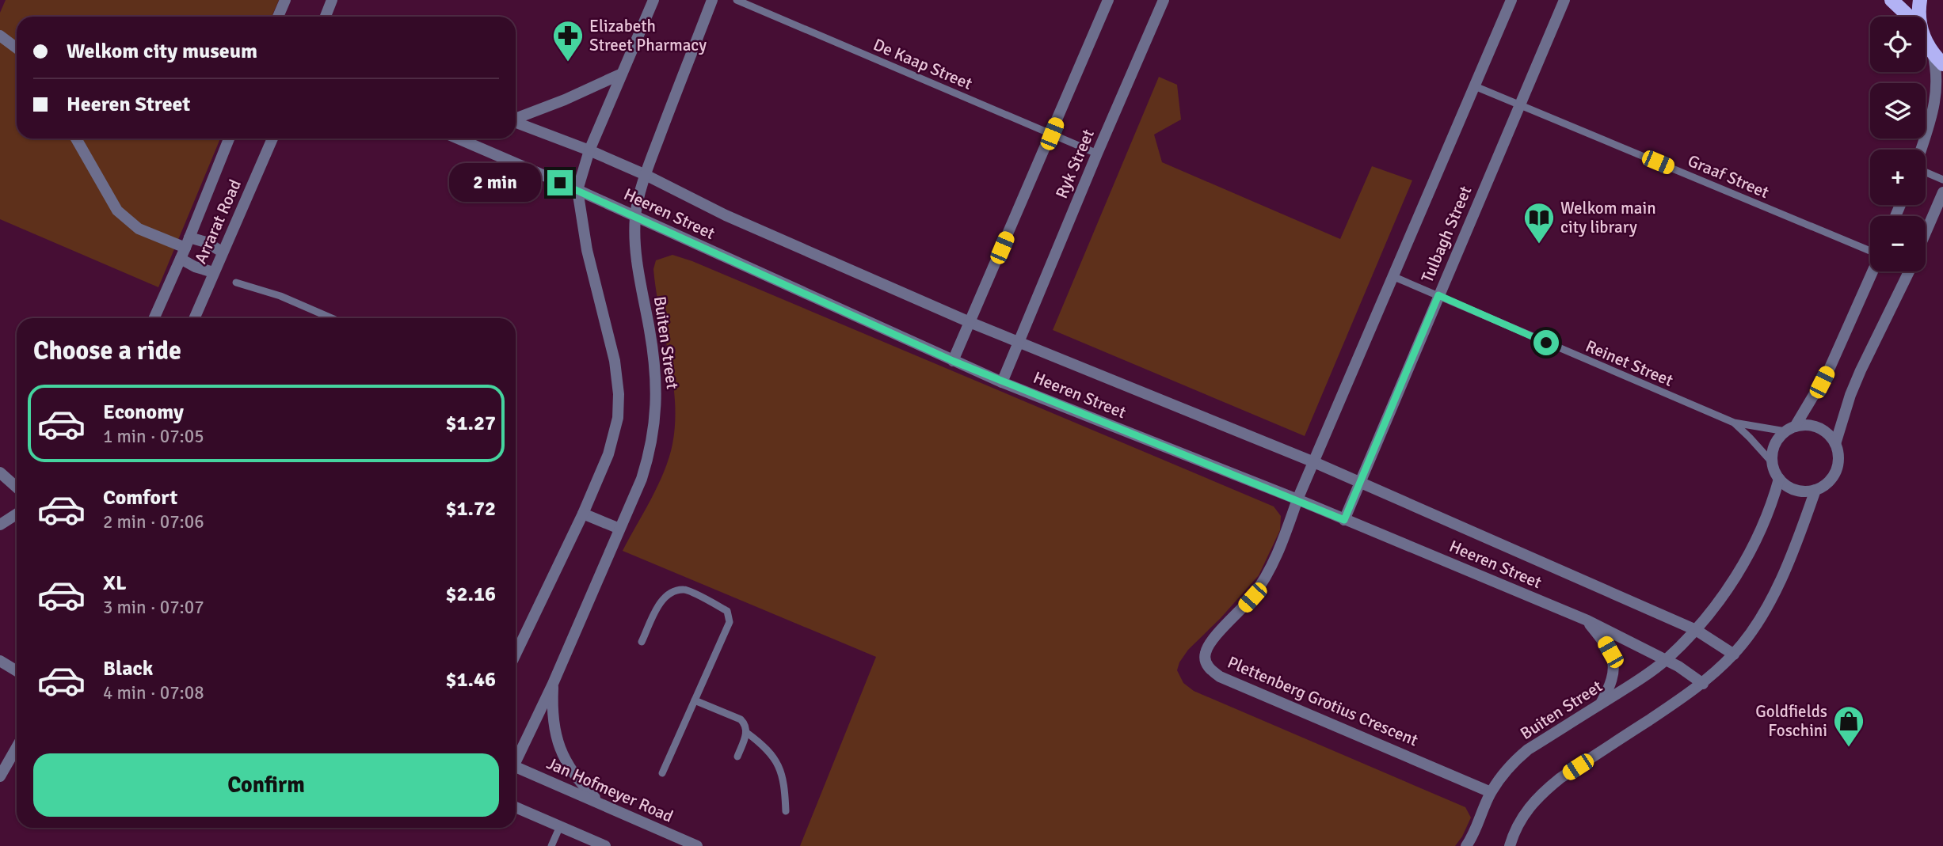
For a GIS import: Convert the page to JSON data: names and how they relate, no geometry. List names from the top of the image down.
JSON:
{
  "streets": {
    "street": [
      "Ryk Street",
      "Heeren Street",
      "Arrarat Road",
      "Tulbagh Street",
      "Buiten Street",
      "Plettenberg Grotius Crescent",
      "Jan Hofmeyer Road"
    ],
    "lane": ["De Kaap Street", "Graaf Street", "Reinet Street"]
  },
  "crossings": [
    ["De Kaap Street", "Ryk Street"],
    ["Ryk Street", "Heeren Street"],
    ["Graaf Street", "Tulbagh Street"],
    ["Heeren Street", "Tulbagh Street"],
    ["Heeren Street", "Buiten Street"],
    ["Heeren Street", "Plettenberg Grotius Crescent"],
    ["Tulbagh Street", "Reinet Street"],
    ["Tulbagh Street", "Plettenberg Grotius Crescent"],
    ["Buiten Street", "Reinet Street"],
    ["Buiten Street", "Plettenberg Grotius Crescent"]
  ],
  "places": {
    "pharmacy": ["Elizabeth Street Pharmacy"],
    "library": ["Welkom main city library"],
    "shop": ["Goldfields Foschini"]
  },
  "page": {
    "map_buttons": ["+", "−"],
    "banner": ["Welkom city museum", "Heeren Street"],
    "bubble": "2 min",
    "heading": "Choose a ride",
    "list": [
      {
        "name": "Economy",
        "note": "1 min · 07:05",
        "value": "$1.27"
      },
      {
        "name": "Comfort",
        "note": "2 min · 07:06",
        "value": "$1.72"
      },
      {
        "name": "XL",
        "note": "3 min · 07:07",
        "value": "$2.16"
      },
      {
        "name": "Black",
        "note": "4 min · 07:08",
        "value": "$1.46"
      }
    ],
    "buttons": "Confirm"
  }
}
